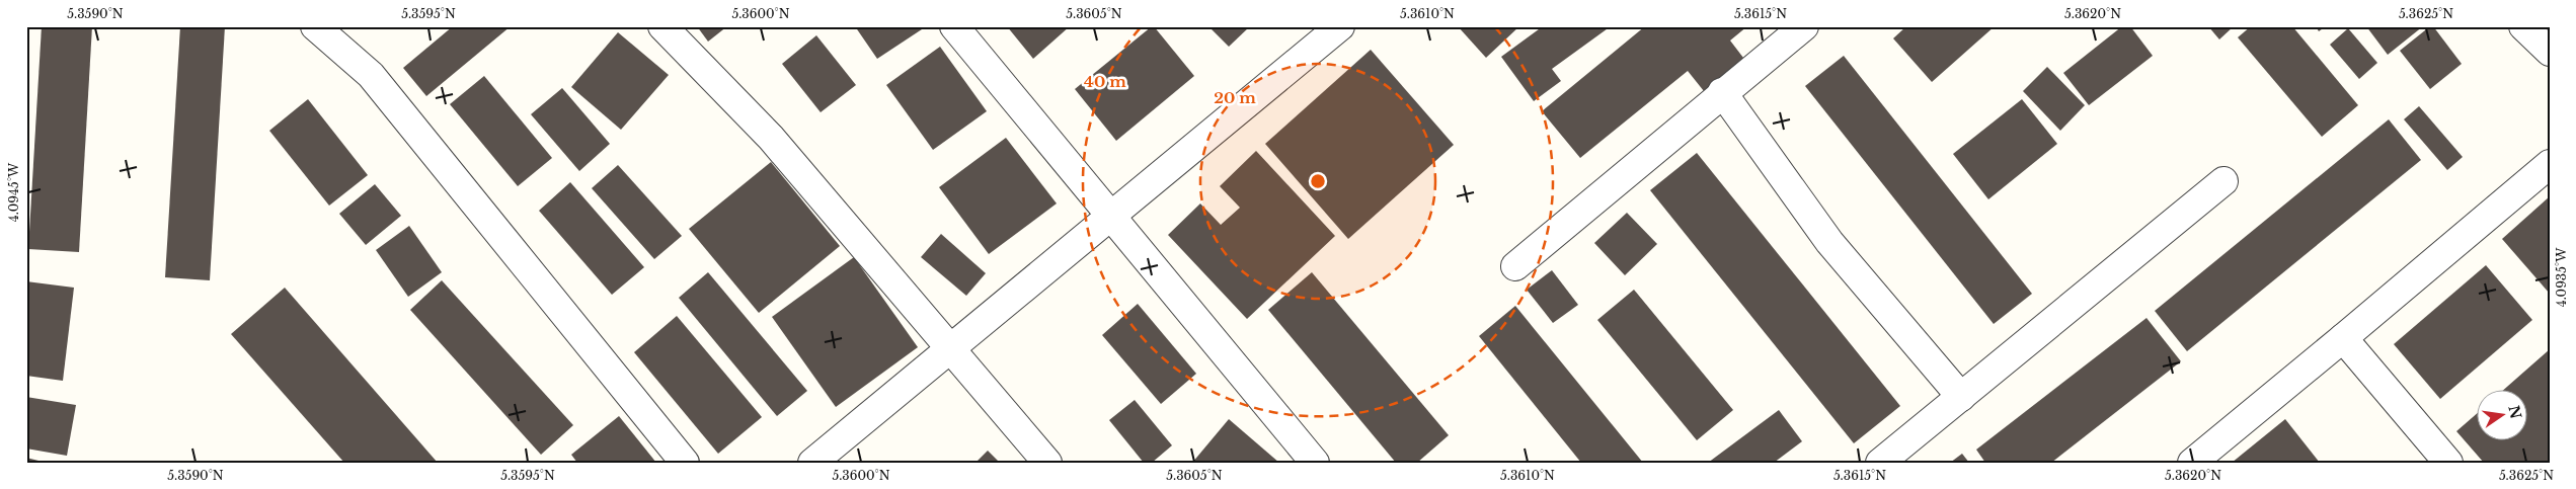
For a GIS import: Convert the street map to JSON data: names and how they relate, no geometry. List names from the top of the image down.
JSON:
{
  "north": "right",
  "coordinates": [
    "5.3590°N",
    "5.3595°N",
    "5.3600°N",
    "5.3605°N",
    "5.3610°N",
    "5.3615°N",
    "5.3620°N",
    "5.3625°N",
    "4.0945°W",
    "4.0935°W"
  ],
  "rings": ["40 m", "20 m"]
}
